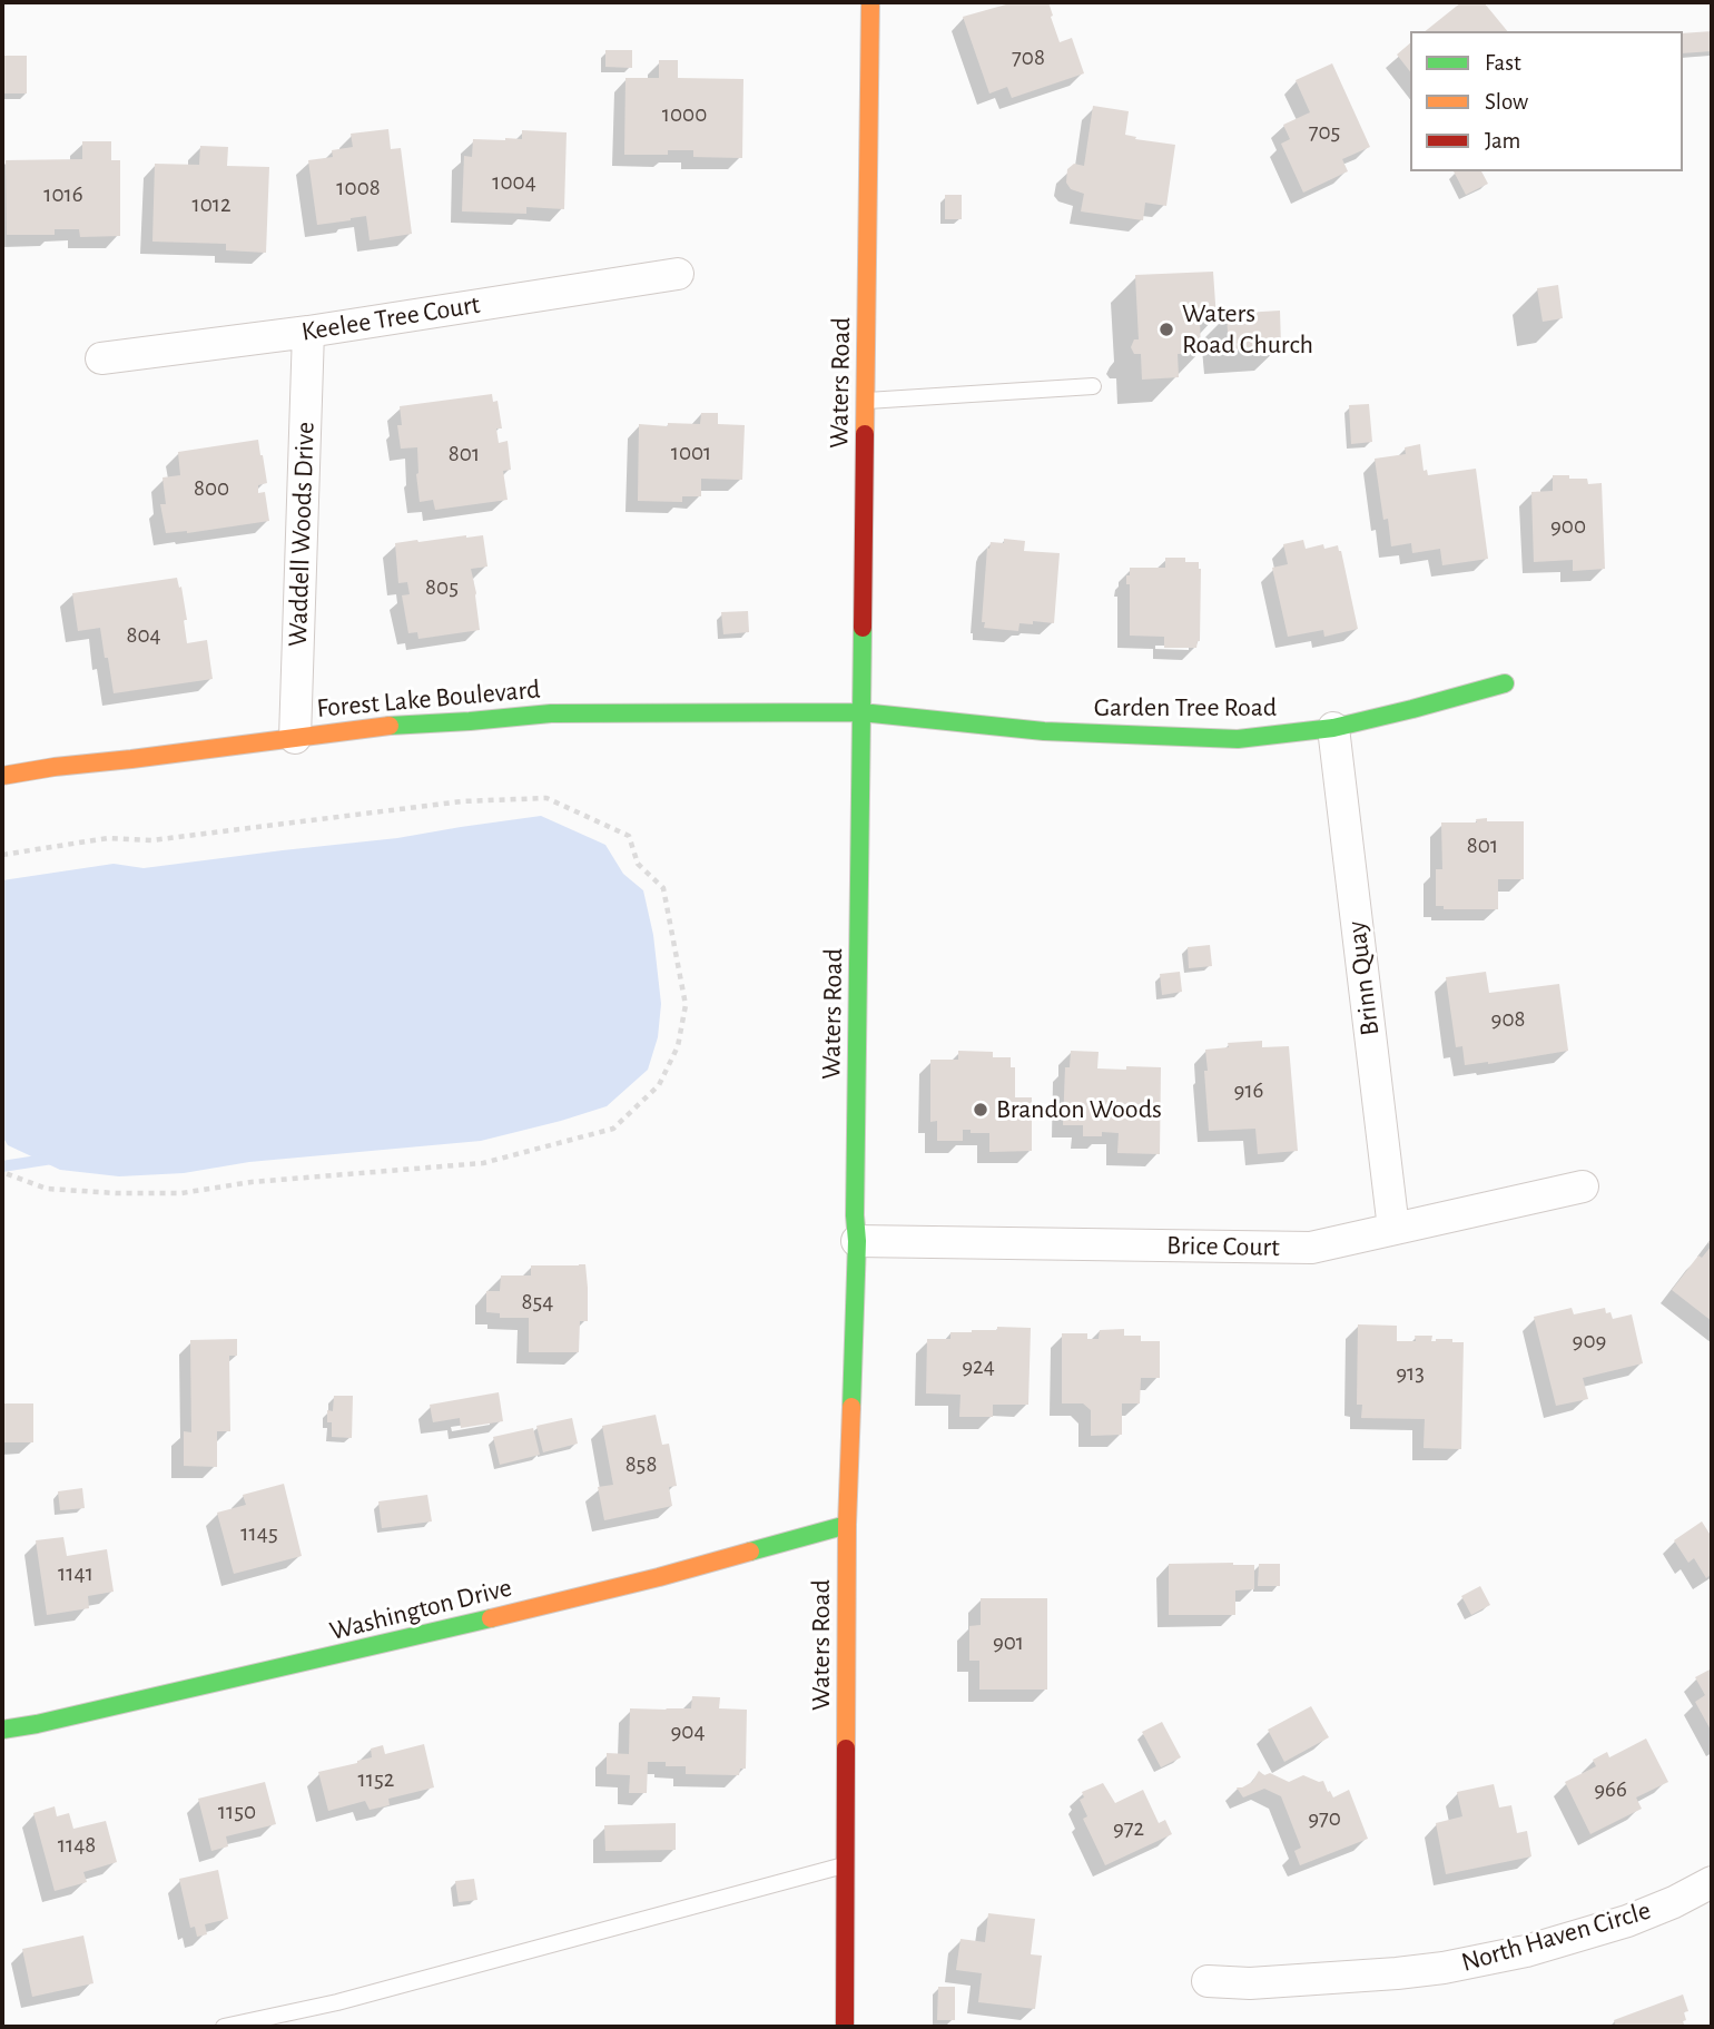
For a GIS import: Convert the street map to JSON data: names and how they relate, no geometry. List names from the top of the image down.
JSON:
{
  "streets": {
    "street": [
      "Keelee Tree Court",
      "Waters Road",
      "Waddell Woods Drive",
      "Forest Lake Boulevard",
      "Garden Tree Road",
      "Brinn Quay",
      "Brice Court",
      "Washington Drive",
      "North Haven Circle"
    ]
  },
  "crossings": [
    ["Keelee Tree Court", "Waddell Woods Drive"],
    ["Waters Road", "Forest Lake Boulevard"],
    ["Waters Road", "Garden Tree Road"],
    ["Waters Road", "Brice Court"],
    ["Waters Road", "Washington Drive"],
    ["Waddell Woods Drive", "Forest Lake Boulevard"],
    ["Forest Lake Boulevard", "Garden Tree Road"],
    ["Garden Tree Road", "Brinn Quay"],
    ["Brinn Quay", "Brice Court"]
  ],
  "places": ["Waters Road Church", "Brandon Woods"],
  "house_numbers": [
    "708",
    "1000",
    "705",
    "1004",
    "1008",
    "1016",
    "1012",
    "1001",
    "801",
    "800",
    "900",
    "805",
    "804",
    "801",
    "908",
    "916",
    "854",
    "909",
    "924",
    "913",
    "858",
    "1145",
    "1141",
    "901",
    "904",
    "1152",
    "966",
    "1150",
    "970",
    "972",
    "1148"
  ],
  "legend": ["Fast", "Slow", "Jam"]
}
